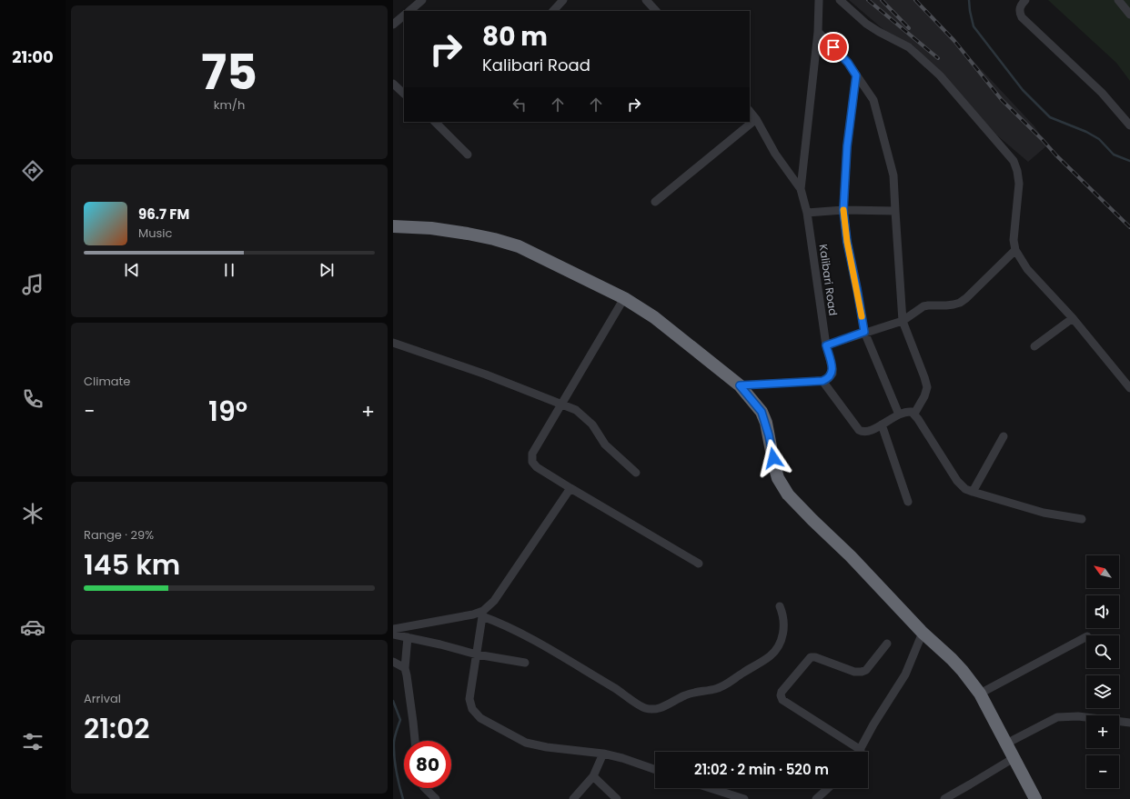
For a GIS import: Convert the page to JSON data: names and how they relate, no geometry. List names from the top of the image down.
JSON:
{
  "streets": {
    "street": ["Kalibari Road"]
  },
  "north": "top left",
  "page": {
    "tabs": "21:00",
    "tile": [
      ["75", "km/h"],
      "Climate",
      ["Range · 29%", "145 km"],
      ["Arrival", "21:02"]
    ],
    "turn": ["80 m", "Kalibari Road"],
    "song": ["96.7 FM", "Music"],
    "heat": ["−", "19°", "+"],
    "map_buttons": ["+", "−"],
    "limit": "80",
    "trip": "21:02 · 2 min · 520 m"
  }
}
